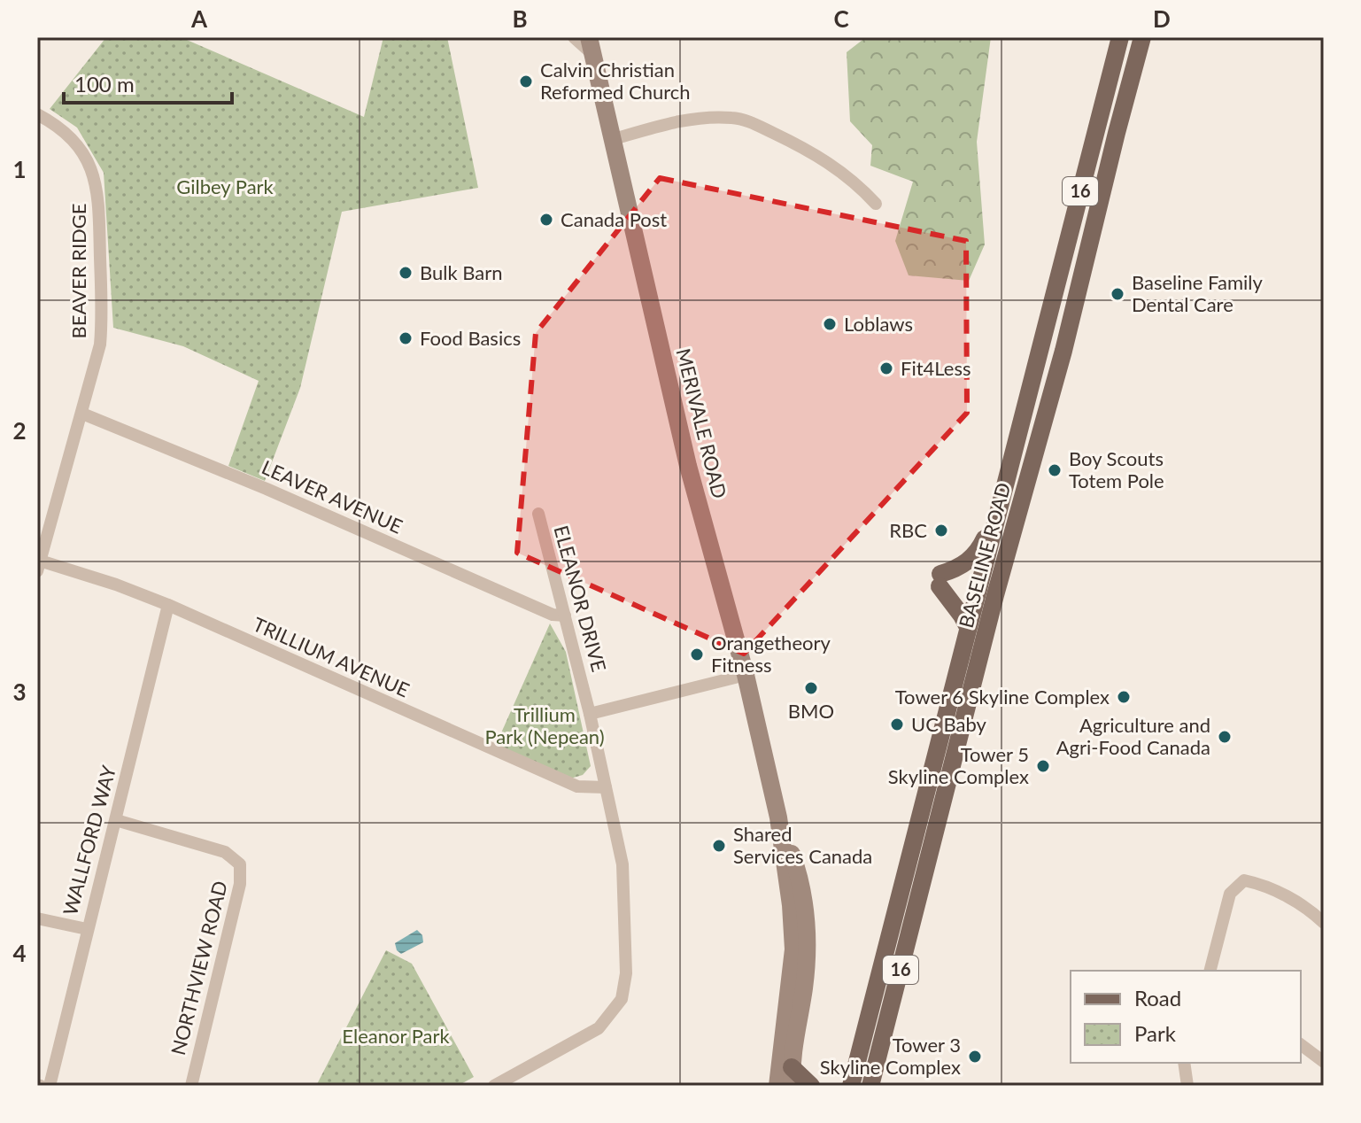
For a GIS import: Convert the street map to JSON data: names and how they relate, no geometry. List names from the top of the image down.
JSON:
{
  "streets": {
    "main road": ["16", "MERIVALE ROAD", "BASELINE ROAD"],
    "street": [
      "BEAVER RIDGE",
      "LEAVER AVENUE",
      "ELEANOR DRIVE",
      "TRILLIUM AVENUE",
      "WALLFORD WAY",
      "NORTHVIEW ROAD"
    ]
  },
  "crossings": [
    ["BEAVER RIDGE", "LEAVER AVENUE"],
    ["BEAVER RIDGE", "TRILLIUM AVENUE"],
    ["LEAVER AVENUE", "ELEANOR DRIVE"],
    ["ELEANOR DRIVE", "TRILLIUM AVENUE"],
    ["TRILLIUM AVENUE", "WALLFORD WAY"],
    ["WALLFORD WAY", "NORTHVIEW ROAD"]
  ],
  "parks": ["Gilbey Park", "Trillium Park (Nepean)", "Eleanor Park"],
  "places": [
    "Calvin Christian Reformed Church",
    "Canada Post",
    "Bulk Barn",
    "Baseline Family Dental Care",
    "Loblaws",
    "Food Basics",
    "Fit4Less",
    "Boy Scouts Totem Pole",
    "RBC",
    "Orangetheory Fitness",
    "BMO",
    "Tower 6 Skyline Complex",
    "UC Baby",
    "Agriculture and Agri-Food Canada",
    "Tower 5 Skyline Complex",
    "Shared Services Canada",
    "Tower 3 Skyline Complex"
  ],
  "legend": ["Road", "Park"],
  "scale_bar": "100 m",
  "grid": {
    "columns": [
      "A",
      "B",
      "C",
      "D"
    ],
    "rows": [
      "1",
      "2",
      "3",
      "4"
    ]
  }
}
